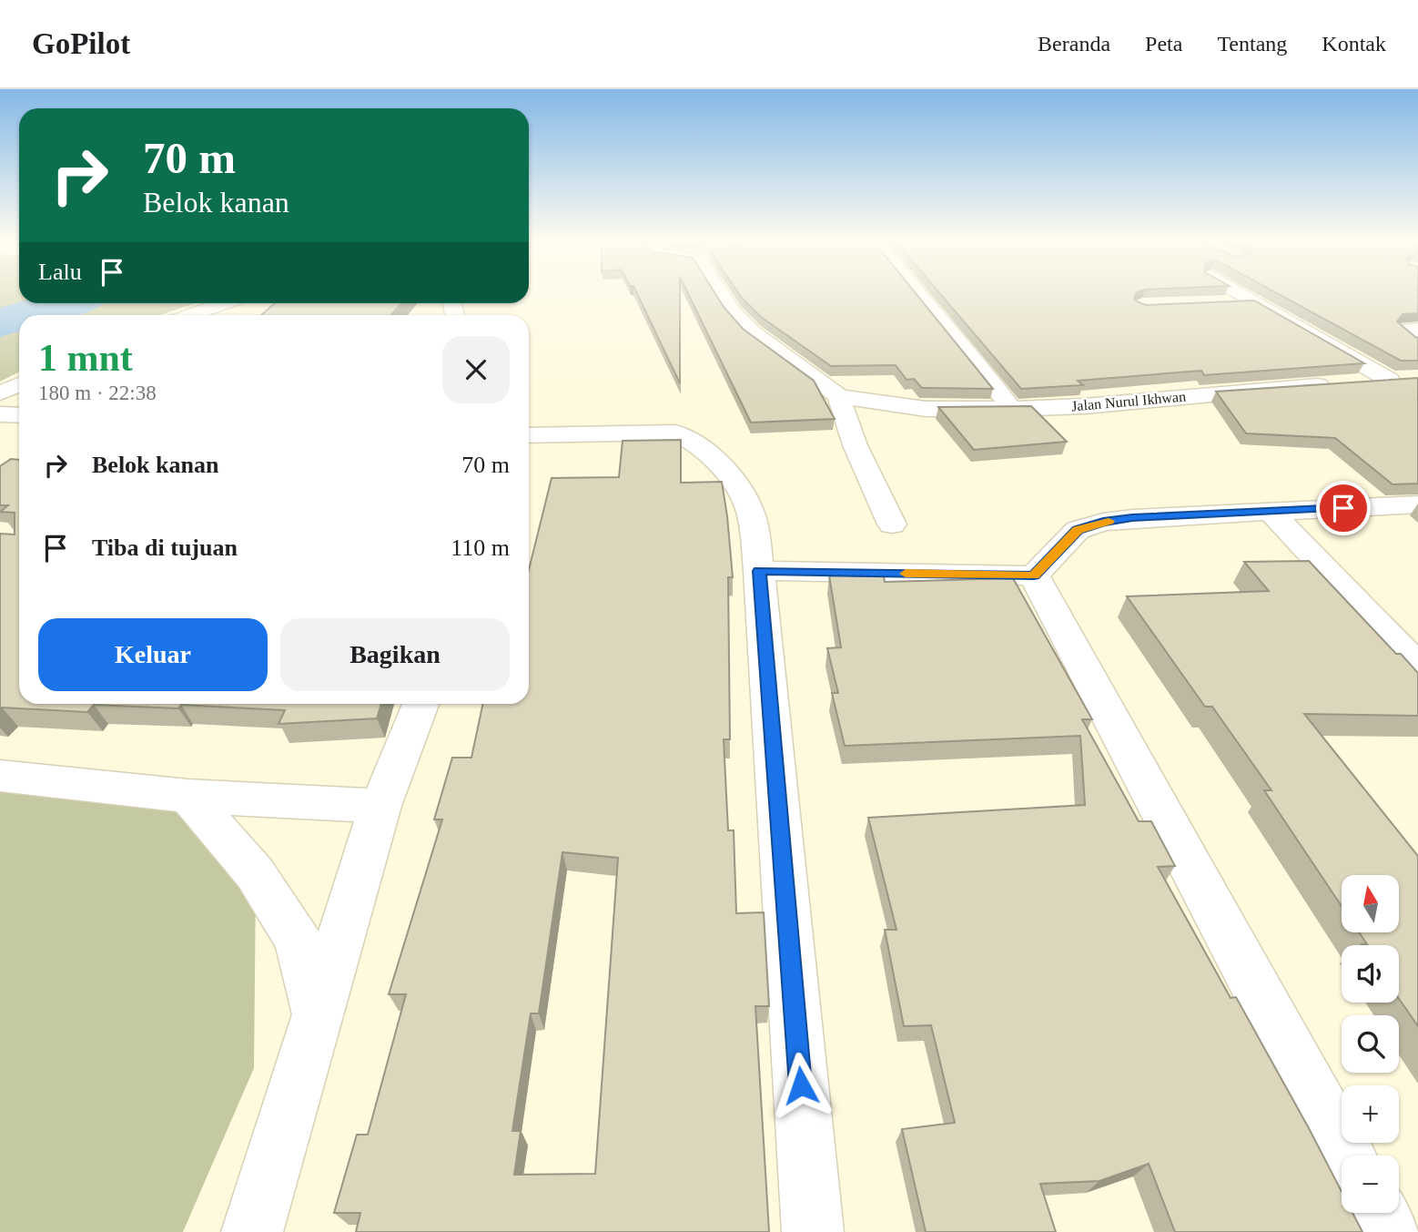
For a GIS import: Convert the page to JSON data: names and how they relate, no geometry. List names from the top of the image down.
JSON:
{
  "streets": {
    "street": ["Jalan Nurul Ikhwan"]
  },
  "north": "top",
  "page": {
    "header": "GoPilot",
    "nav": [
      "Beranda",
      "Peta",
      "Tentang",
      "Kontak"
    ],
    "turn": ["70 m", "Belok kanan"],
    "then": "Lalu",
    "heading": ["1 mnt", "180 m · 22:38"],
    "list": [
      {
        "name": "Belok kanan",
        "value": "70 m"
      },
      {
        "name": "Tiba di tujuan",
        "value": "110 m"
      }
    ],
    "buttons": ["Keluar", "Bagikan"],
    "map_buttons": ["+", "−"]
  }
}
